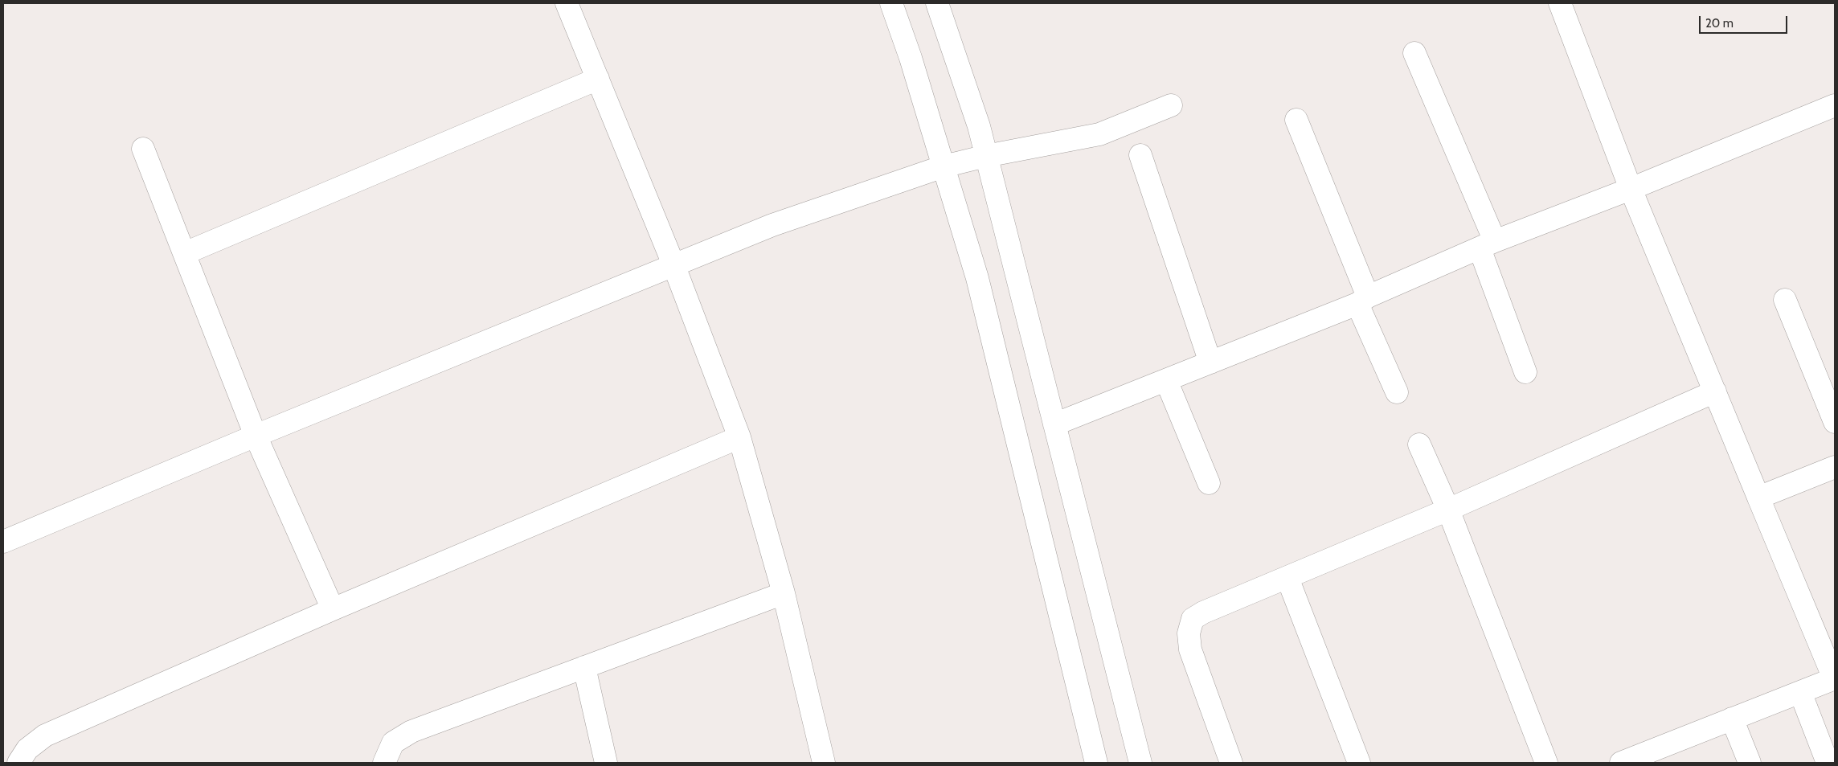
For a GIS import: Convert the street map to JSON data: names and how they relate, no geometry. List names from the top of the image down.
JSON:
{
  "scale_bar": "20 m"
}
